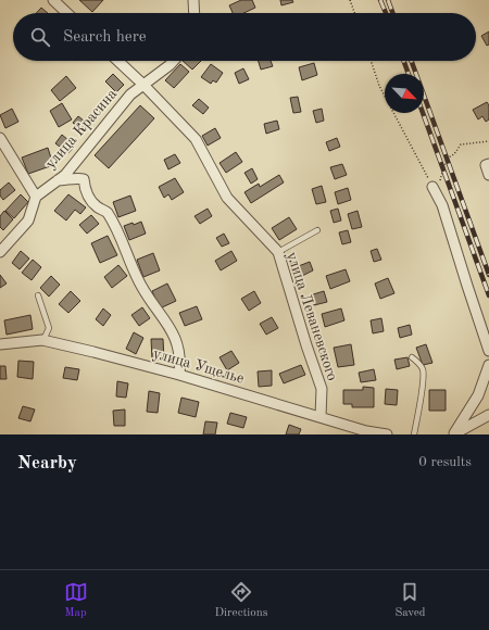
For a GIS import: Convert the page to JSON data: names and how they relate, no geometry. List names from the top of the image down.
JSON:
{
  "streets": {
    "street": ["улица Красина", "улица Леваневского", "улица Ущелье"]
  },
  "crossings": [
    ["улица Красина", "улица Леваневского"],
    ["улица Леваневского", "улица Ущелье"]
  ],
  "north": "bottom right",
  "page": {
    "search": "Search here",
    "heading": ["Nearby", "0 results"],
    "nav": ["Map", "Directions", "Saved"]
  }
}
